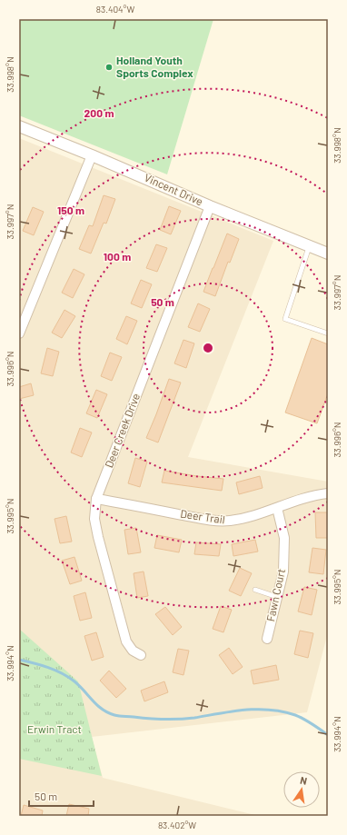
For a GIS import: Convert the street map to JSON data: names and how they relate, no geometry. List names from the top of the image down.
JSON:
{
  "streets": {
    "street": [
      "Vincent Drive",
      "Deer Creek Drive",
      "Deer Trail",
      "Fawn Court"
    ]
  },
  "crossings": [
    ["Vincent Drive", "Deer Creek Drive"],
    ["Deer Creek Drive", "Deer Trail"],
    ["Deer Trail", "Fawn Court"]
  ],
  "parks": ["Erwin Tract"],
  "places": ["Holland Youth Sports Complex"],
  "scale_bar": "50 m",
  "north": "top",
  "coordinates": [
    "83.404°W",
    "33.998°N",
    "33.997°N",
    "33.996°N",
    "33.995°N",
    "33.994°N",
    "83.402°W"
  ],
  "rings": [
    "200 m",
    "150 m",
    "100 m",
    "50 m"
  ]
}
